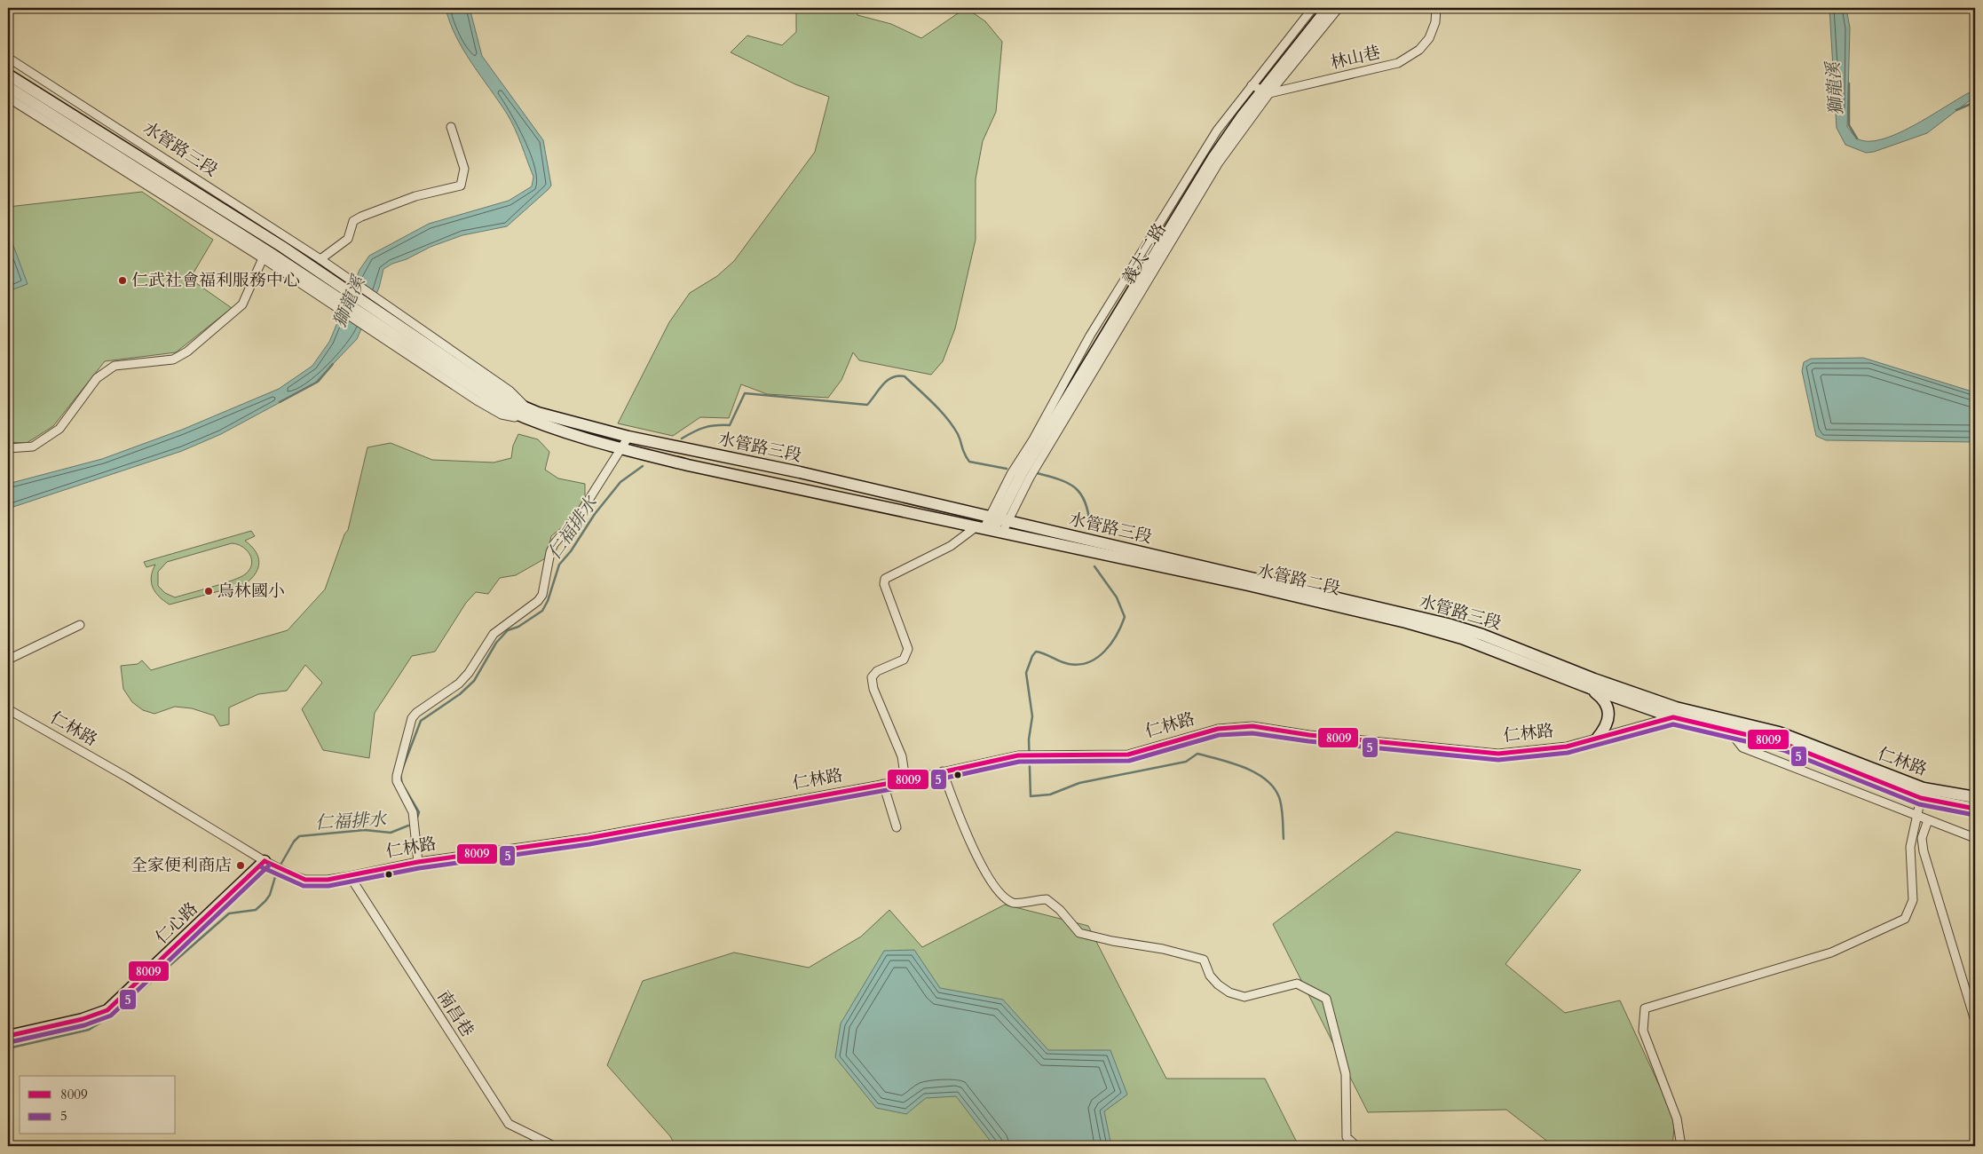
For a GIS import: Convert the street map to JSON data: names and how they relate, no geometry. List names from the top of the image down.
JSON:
{
  "streets": {
    "main road": [
      "水管路三段",
      "義大二路",
      "水管路二段",
      "仁林路",
      "仁心路"
    ],
    "street": ["林山巷", "南昌巷"]
  },
  "crossings": [
    ["林山巷", "義大二路"],
    ["水管路三段", "義大二路"],
    ["水管路三段", "水管路二段"],
    ["水管路三段", "仁林路"],
    ["義大二路", "水管路二段"],
    ["仁林路", "仁心路"],
    ["仁林路", "南昌巷"]
  ],
  "water": ["獅龍溪", "仁福排水"],
  "places": ["仁武社會福利服務中心", "烏林國小", "全家便利商店"],
  "lines": ["transit line 8009", "transit line 5"],
  "legend": ["8009", "5"]
}
